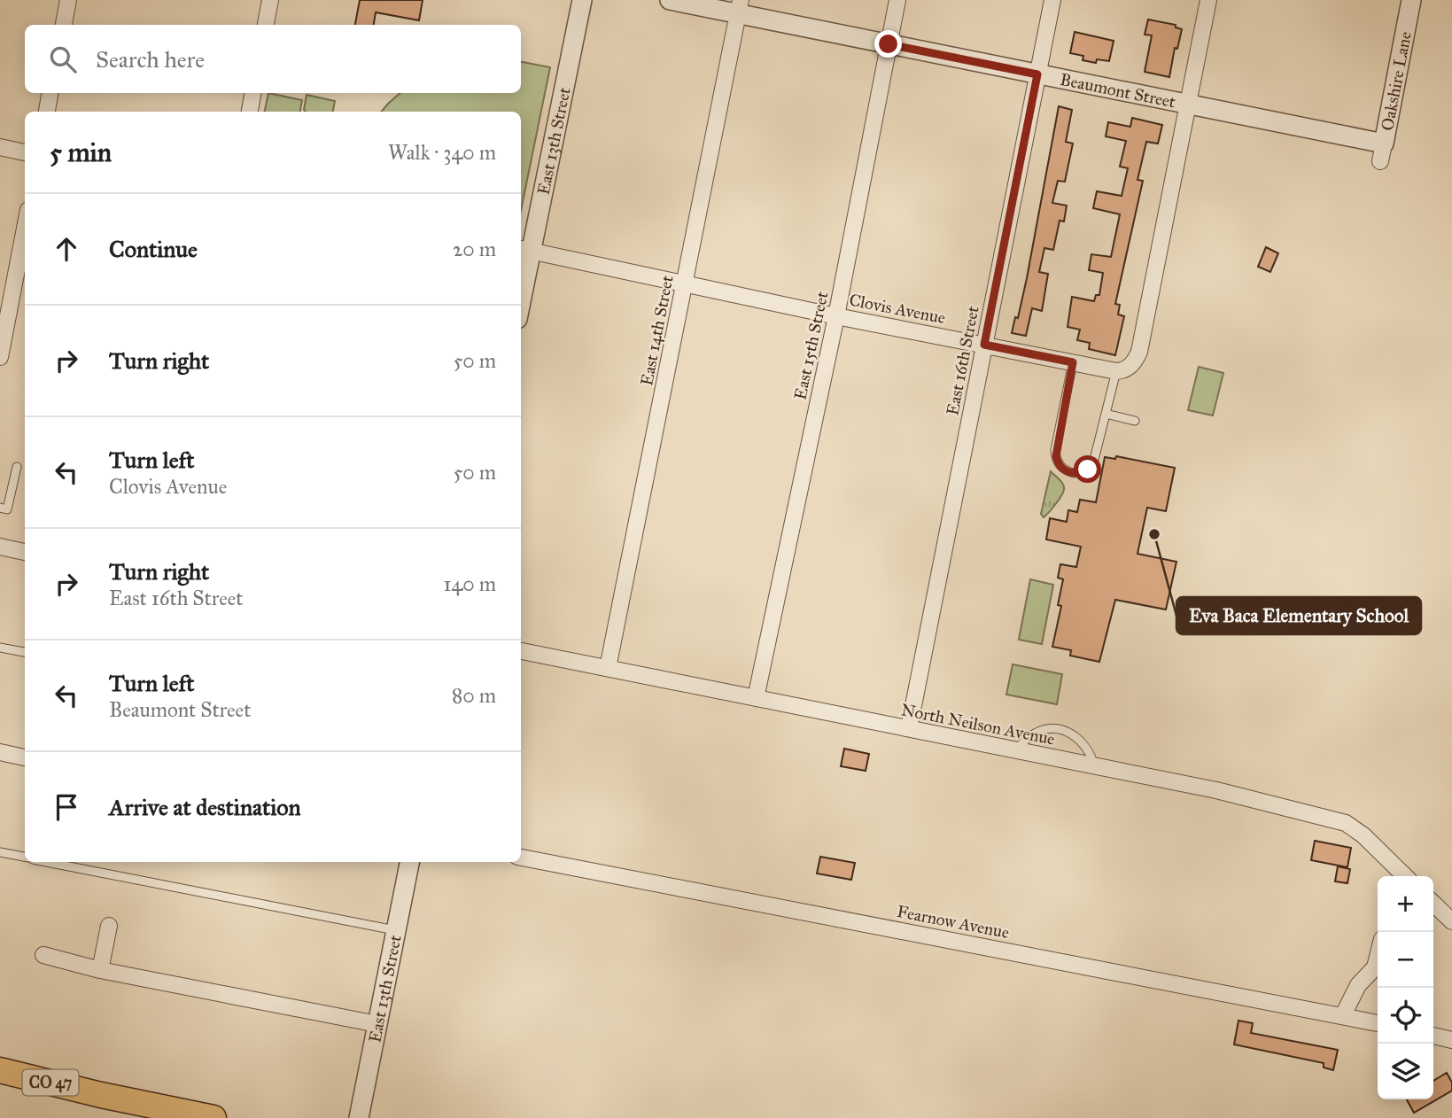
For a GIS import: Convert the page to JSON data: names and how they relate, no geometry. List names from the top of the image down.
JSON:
{
  "streets": {
    "highway": ["CO 47"],
    "street": [
      "Oakshire Lane",
      "Beaumont Street",
      "East 13th Street",
      "Clovis Avenue",
      "East 14th Street",
      "East 15th Street",
      "East 16th Street",
      "North Neilson Avenue",
      "Fearnow Avenue"
    ]
  },
  "crossings": [
    ["Oakshire Lane", "Beaumont Street"],
    ["Beaumont Street", "East 14th Street"],
    ["Beaumont Street", "East 15th Street"],
    ["Beaumont Street", "East 16th Street"],
    ["East 13th Street", "Clovis Avenue"],
    ["Clovis Avenue", "East 14th Street"],
    ["Clovis Avenue", "East 15th Street"],
    ["Clovis Avenue", "East 16th Street"],
    ["East 14th Street", "North Neilson Avenue"],
    ["East 15th Street", "North Neilson Avenue"],
    ["East 16th Street", "North Neilson Avenue"]
  ],
  "places": ["Eva Baca Elementary School"],
  "page": {
    "search": "Search here",
    "heading": ["5 min", "Walk · 340 m"],
    "list": [
      ["Continue", "20 m"],
      ["Turn right", "50 m"],
      ["Turn left", "Clovis Avenue", "50 m"],
      ["Turn right", "East 16th Street", "140 m"],
      ["Turn left", "Beaumont Street", "80 m"],
      "Arrive at destination"
    ],
    "map_buttons": ["+", "−"]
  }
}
